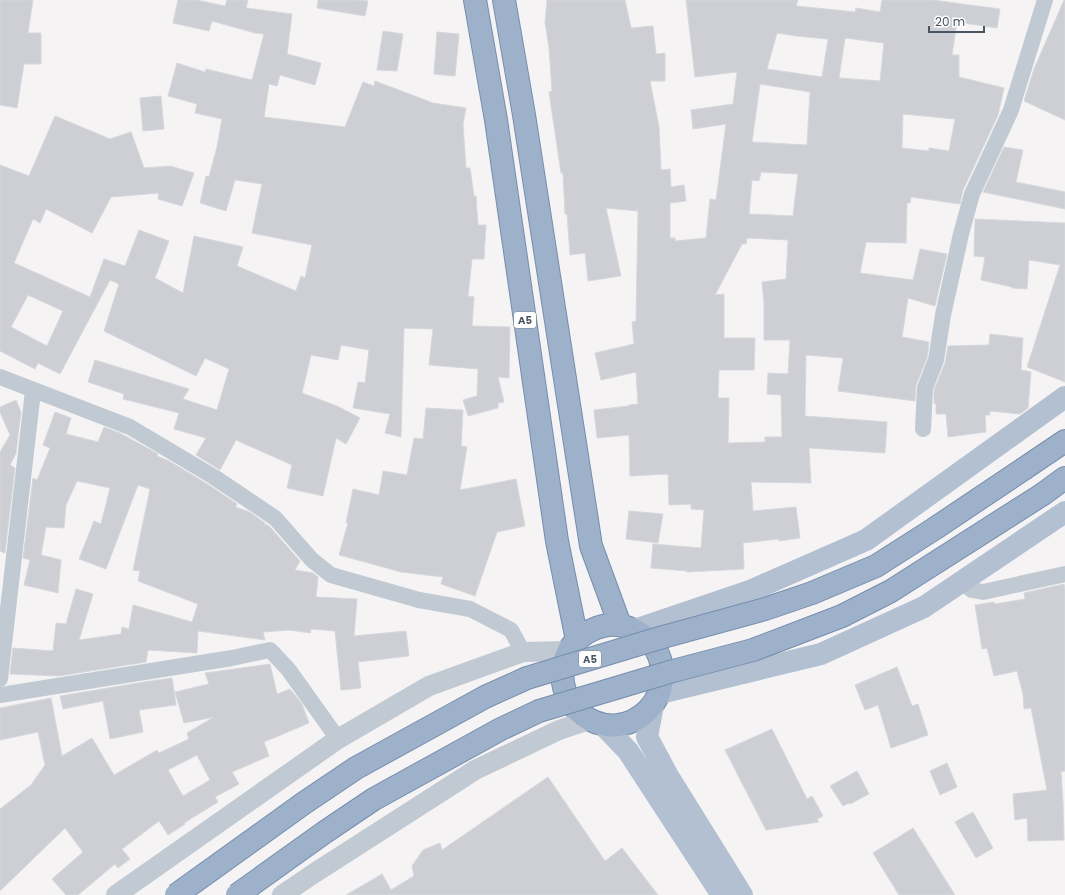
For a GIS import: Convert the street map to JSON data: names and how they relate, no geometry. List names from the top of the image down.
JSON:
{
  "streets": {
    "highway": ["A5"]
  },
  "scale_bar": "20 m"
}
